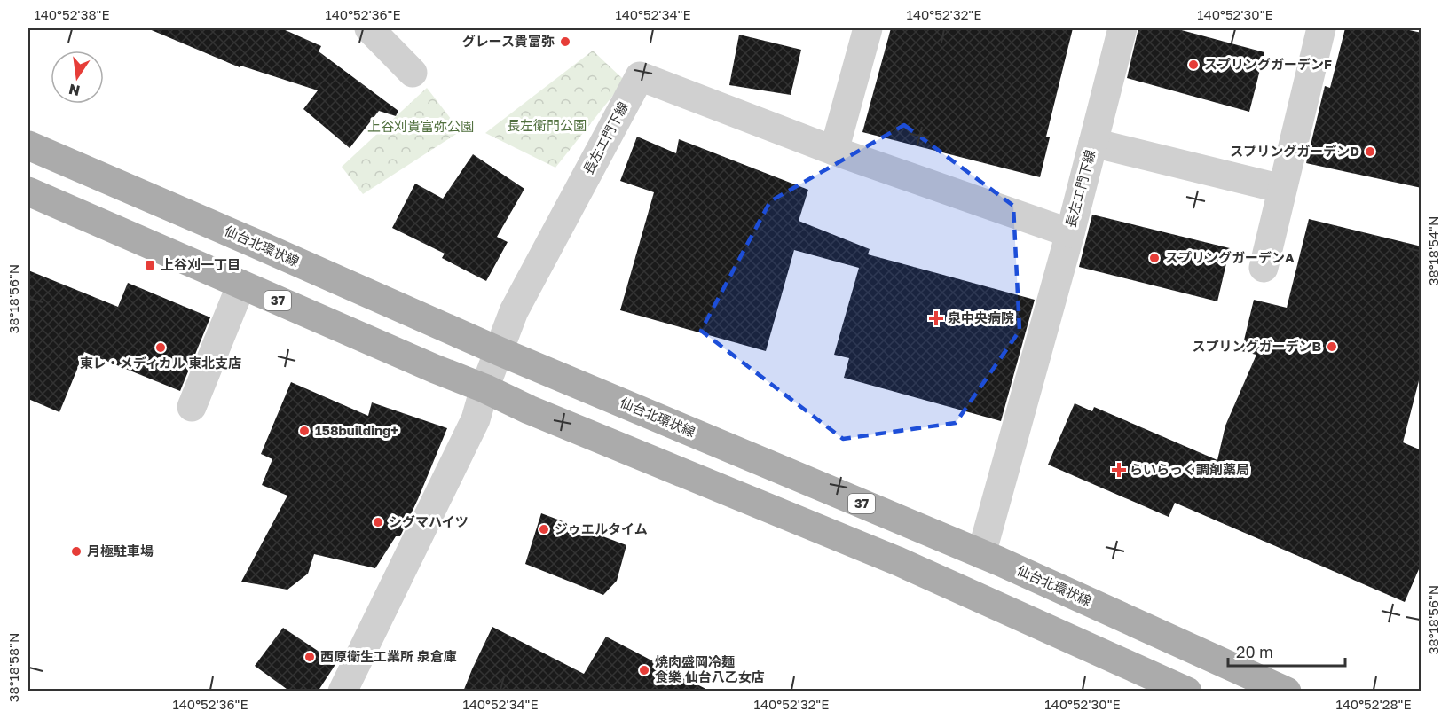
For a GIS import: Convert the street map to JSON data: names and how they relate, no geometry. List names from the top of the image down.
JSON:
{
  "streets": {
    "main road": ["仙台北環状線", "37"],
    "street": ["長左エ門下線"]
  },
  "crossings": [
    ["長左エ門下線", "仙台北環状線"],
    ["長左エ門下線", "37"]
  ],
  "parks": ["長左衛門公園", "上谷刈貴富弥公園"],
  "places": {
    "other": [
      "グレース貴富弥",
      "スプリングガーデンF",
      "スプリングガーデンD",
      "スプリングガーデンA",
      "スプリングガーデンB",
      "東レ・メディカル 東北支店",
      "158building+",
      "シグマハイツ",
      "ジゥエルタイム",
      "月極駐車場",
      "西原衛生工業所 泉倉庫",
      "焼肉盛岡冷麺 食樂 仙台八乙女店"
    ],
    "transit": ["上谷刈一丁目"],
    "health": ["泉中央病院", "らいらっく調剤薬局"]
  },
  "scale_bar": "20 m",
  "north": "bottom",
  "coordinates": [
    "140°52'38\"E",
    "140°52'36\"E",
    "140°52'34\"E",
    "140°52'32\"E",
    "140°52'30\"E",
    "38°18'54\"N",
    "38°18'56\"N",
    "38°18'58\"N",
    "140°52'28\"E"
  ]
}
